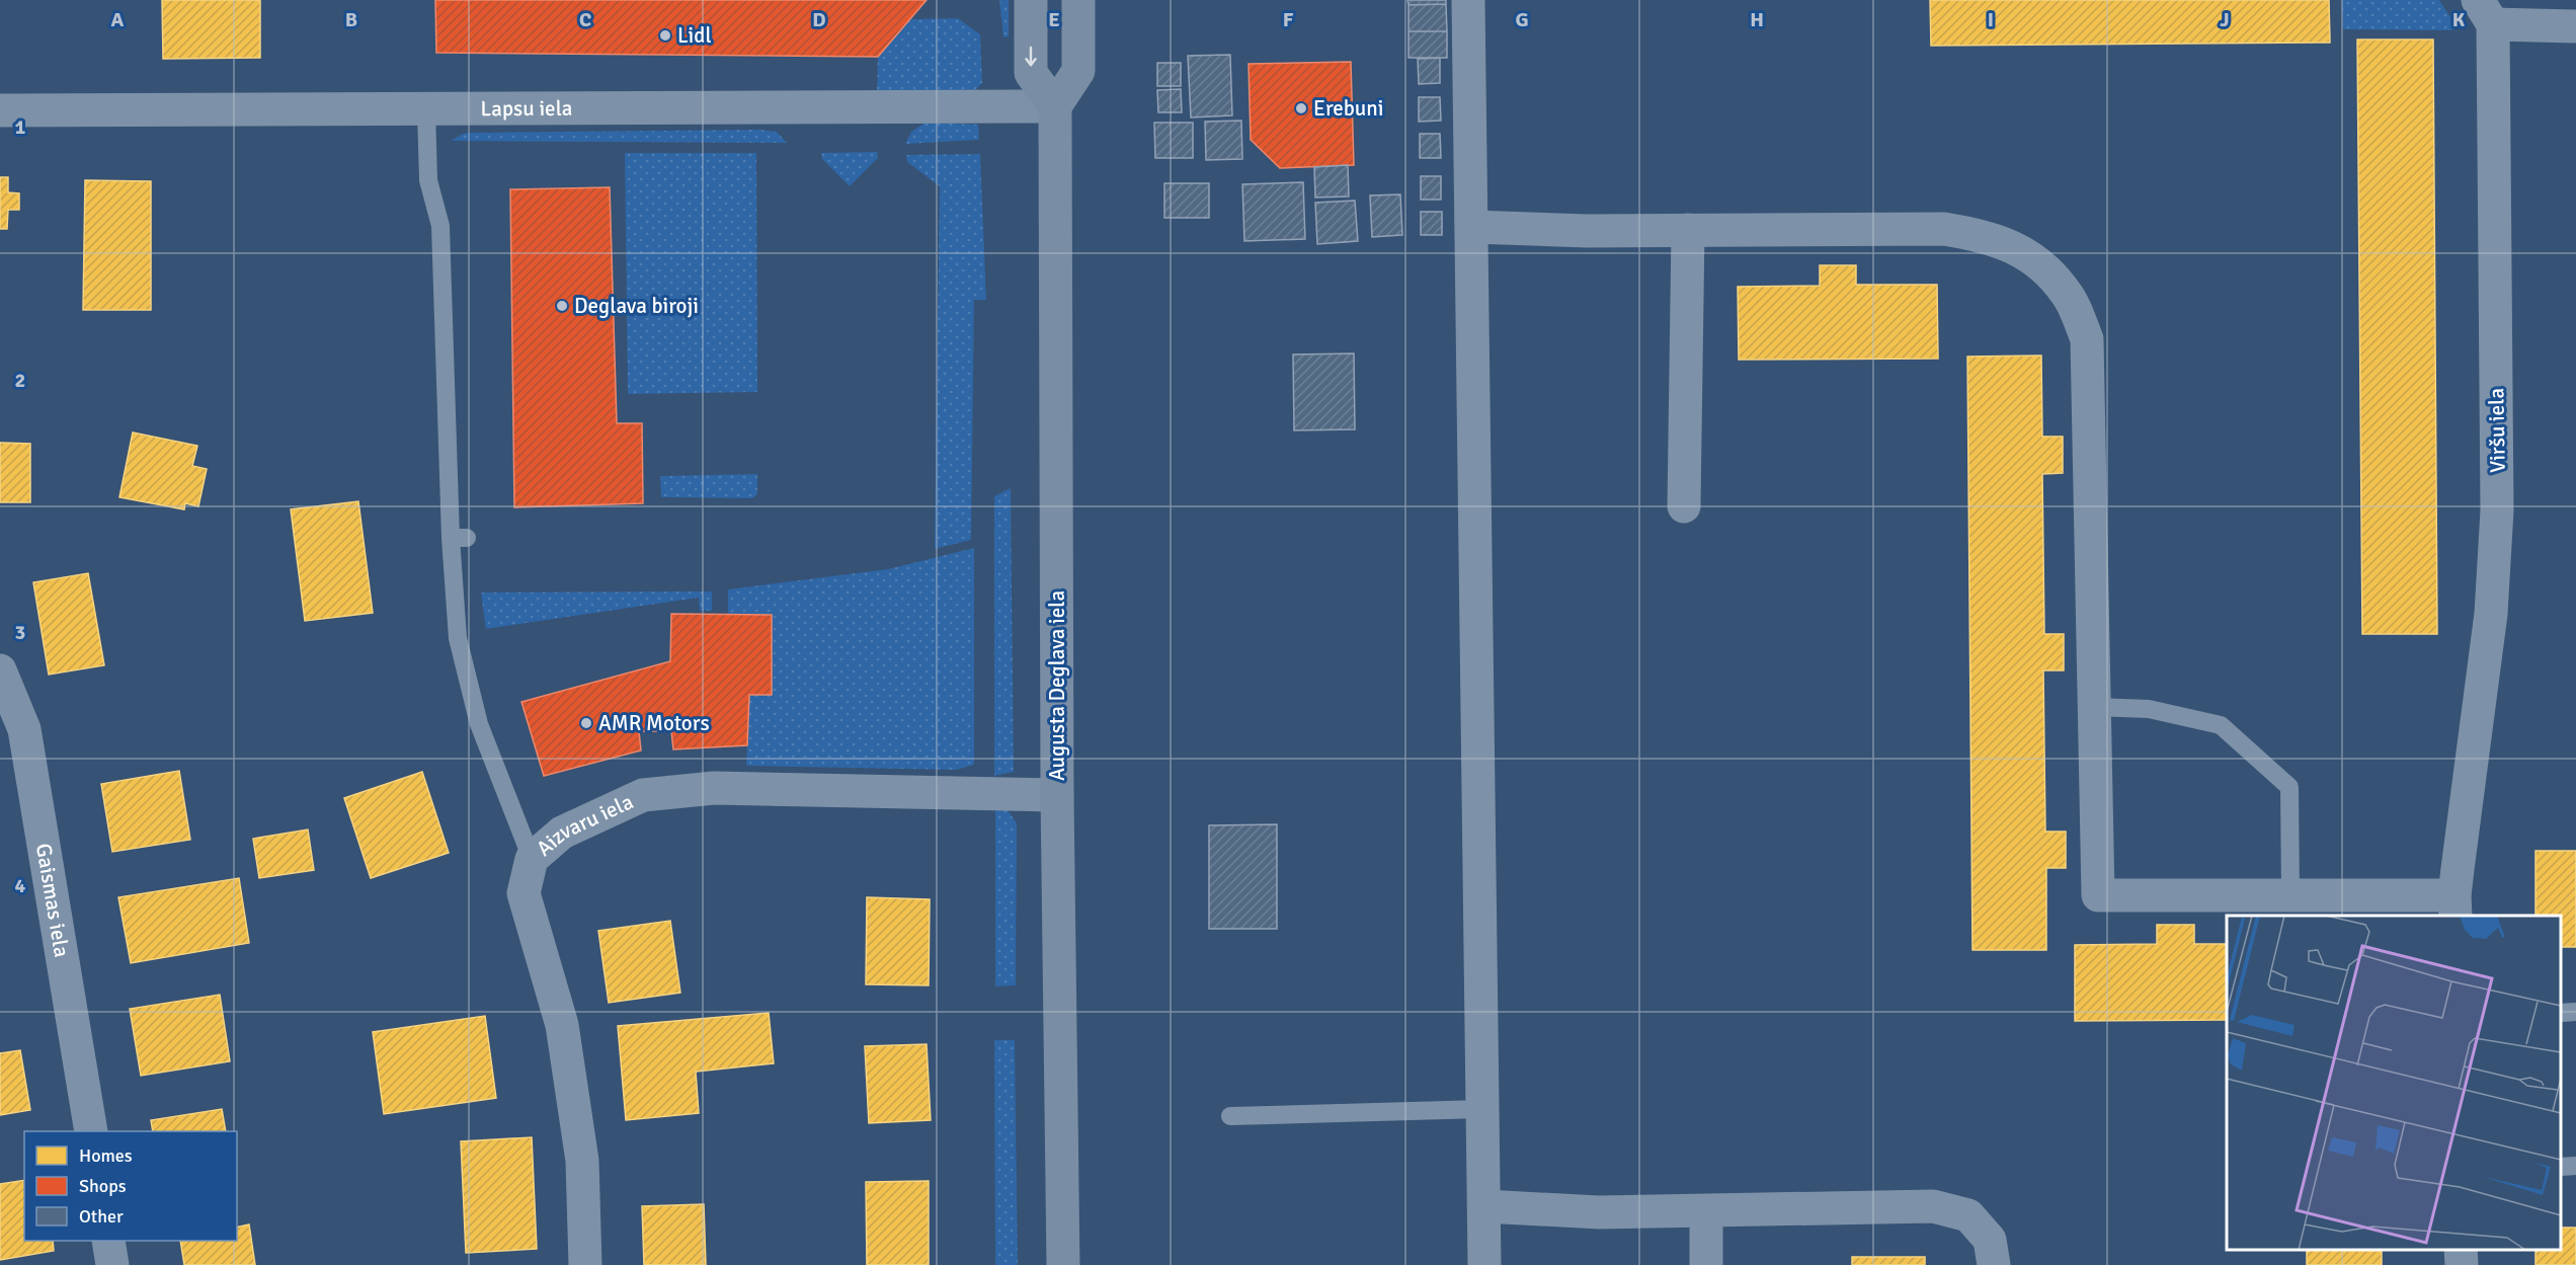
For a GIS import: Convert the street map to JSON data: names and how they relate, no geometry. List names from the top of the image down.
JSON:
{
  "streets": {
    "main road": ["Augusta Deglava iela"],
    "street": [
      "Lapsu iela",
      "Viršu iela",
      "Aizvaru iela",
      "Gaismas iela"
    ]
  },
  "crossings": [
    ["Lapsu iela", "Augusta Deglava iela"],
    ["Augusta Deglava iela", "Aizvaru iela"]
  ],
  "places": [
    "Lidl",
    "Erebuni",
    "Deglava biroji",
    "AMR Motors"
  ],
  "legend": ["Homes", "Shops", "Other"],
  "grid": {
    "columns": [
      "A",
      "B",
      "C",
      "D",
      "E",
      "F",
      "G",
      "H",
      "I",
      "J",
      "K"
    ],
    "rows": [
      "1",
      "2",
      "3",
      "4"
    ]
  }
}
